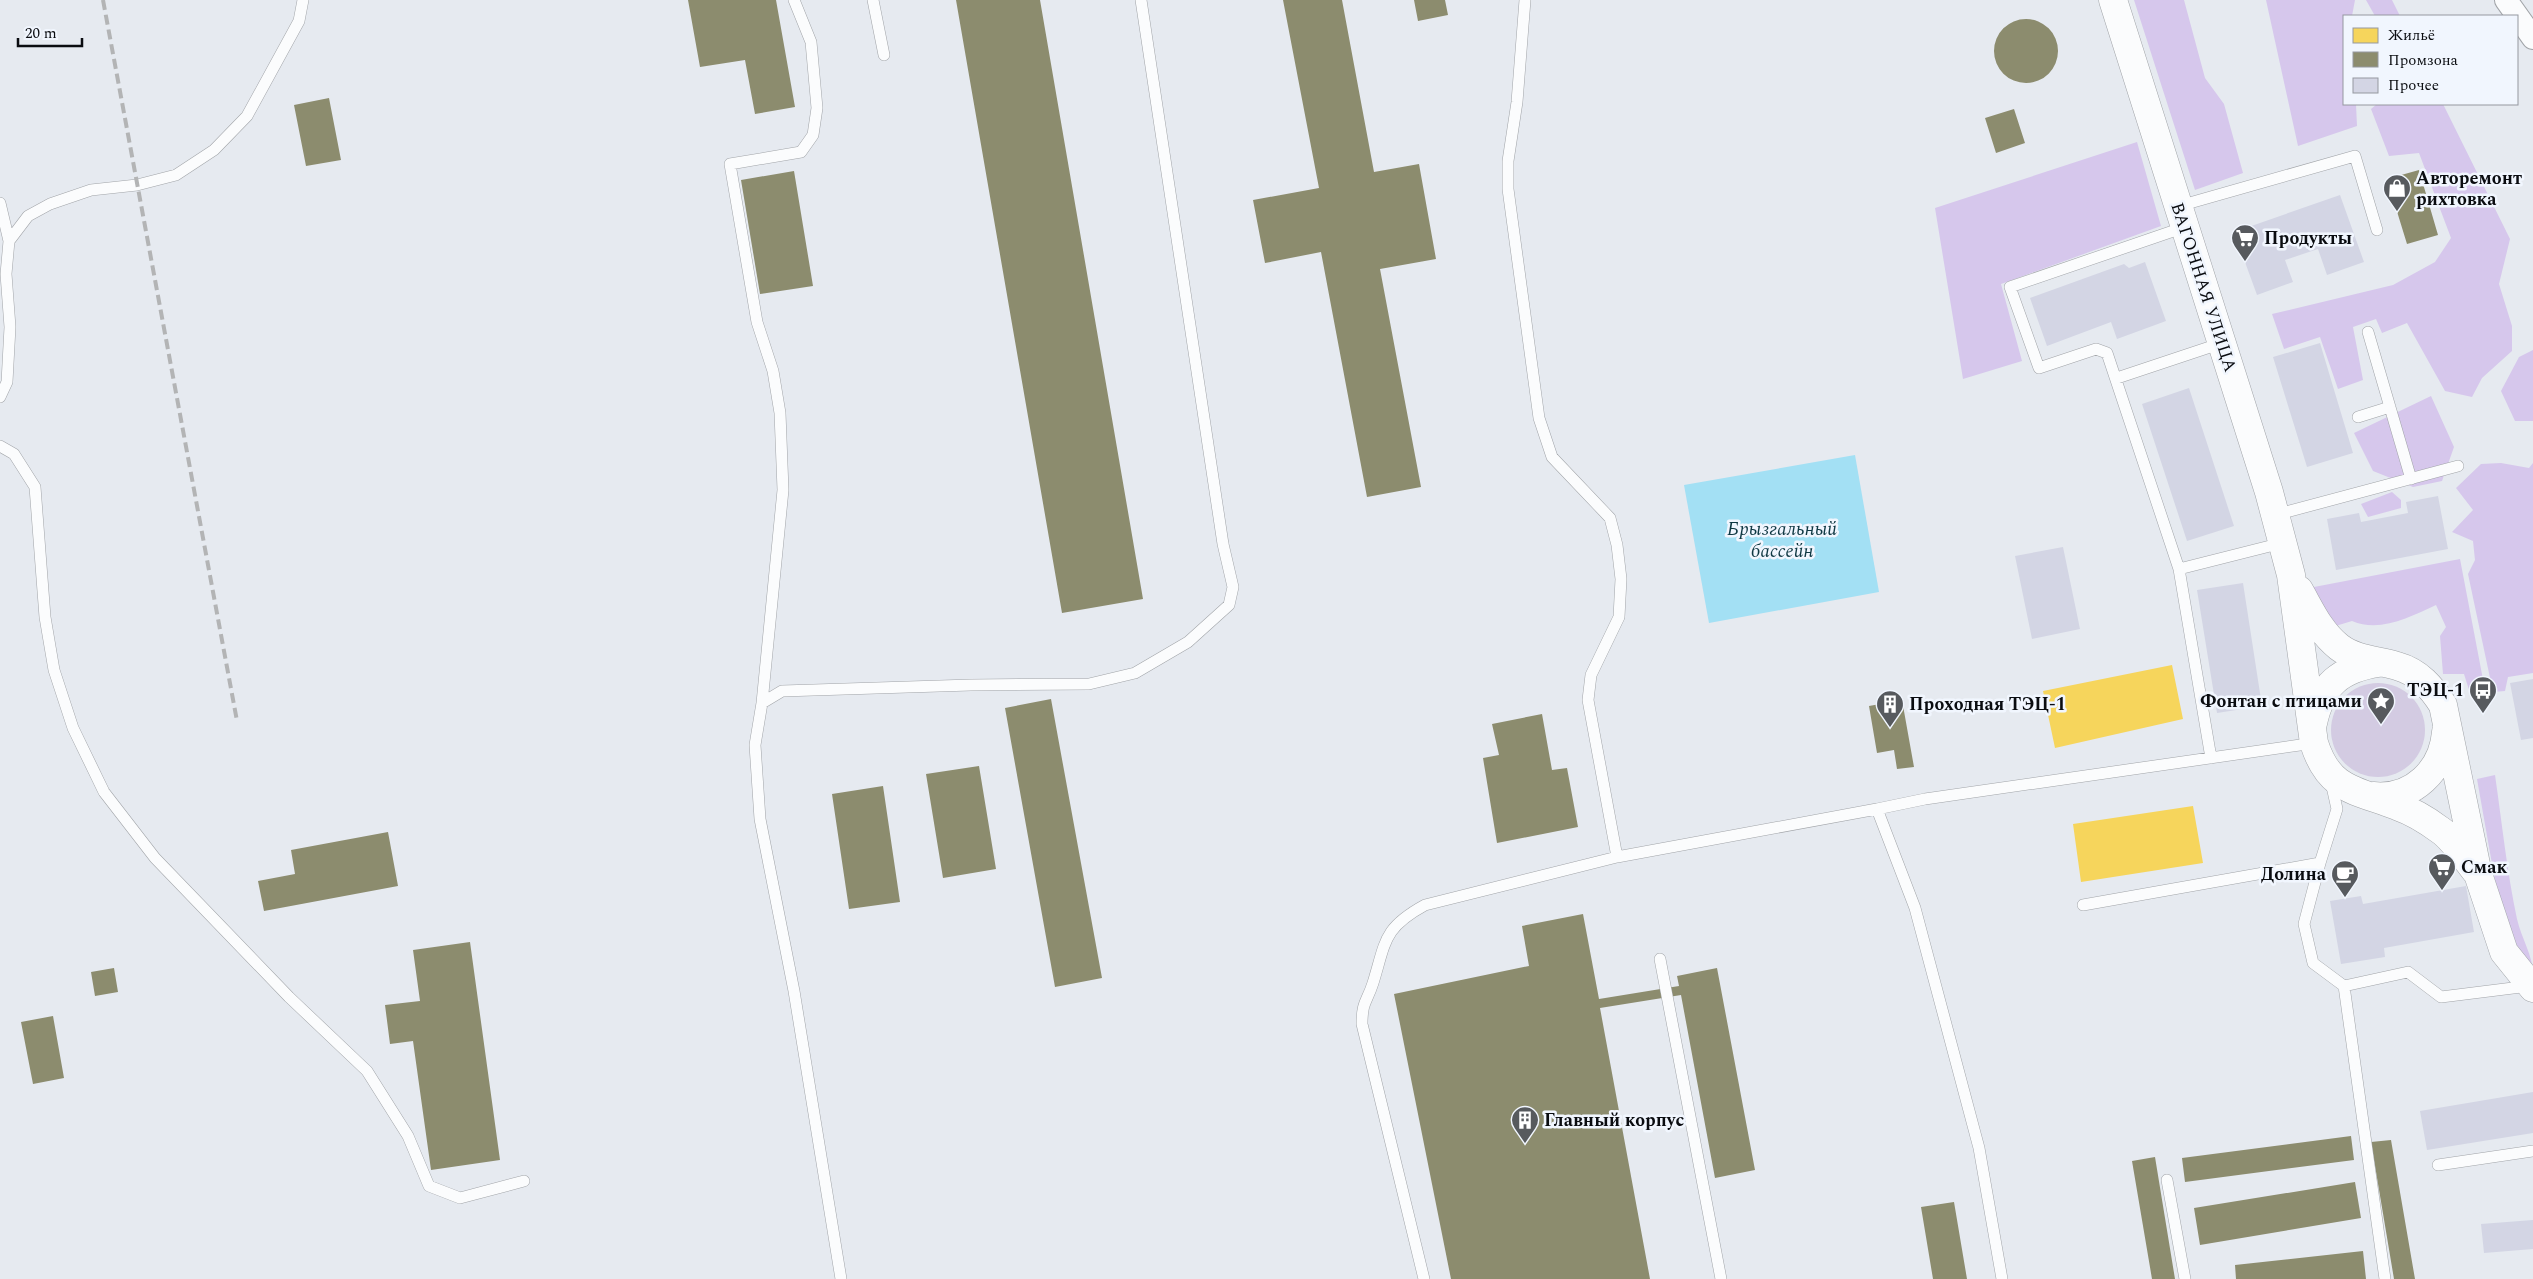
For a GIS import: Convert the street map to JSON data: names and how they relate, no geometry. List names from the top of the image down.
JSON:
{
  "streets": {
    "street": ["ВАГОННАЯ УЛИЦА"]
  },
  "water": ["Брызгальный бассейн"],
  "places": {
    "shop": ["Авторемонт рихтовка"],
    "supermarket": ["Продукты", "Смак"],
    "bus stop": ["ТЭЦ-1"],
    "place": ["Фонтан с птицами"],
    "building": ["Проходная ТЭЦ-1", "Главный корпус"],
    "cafe": ["Долина"]
  },
  "legend": ["Жильё", "Промзона", "Прочее"],
  "scale_bar": "20 m"
}
